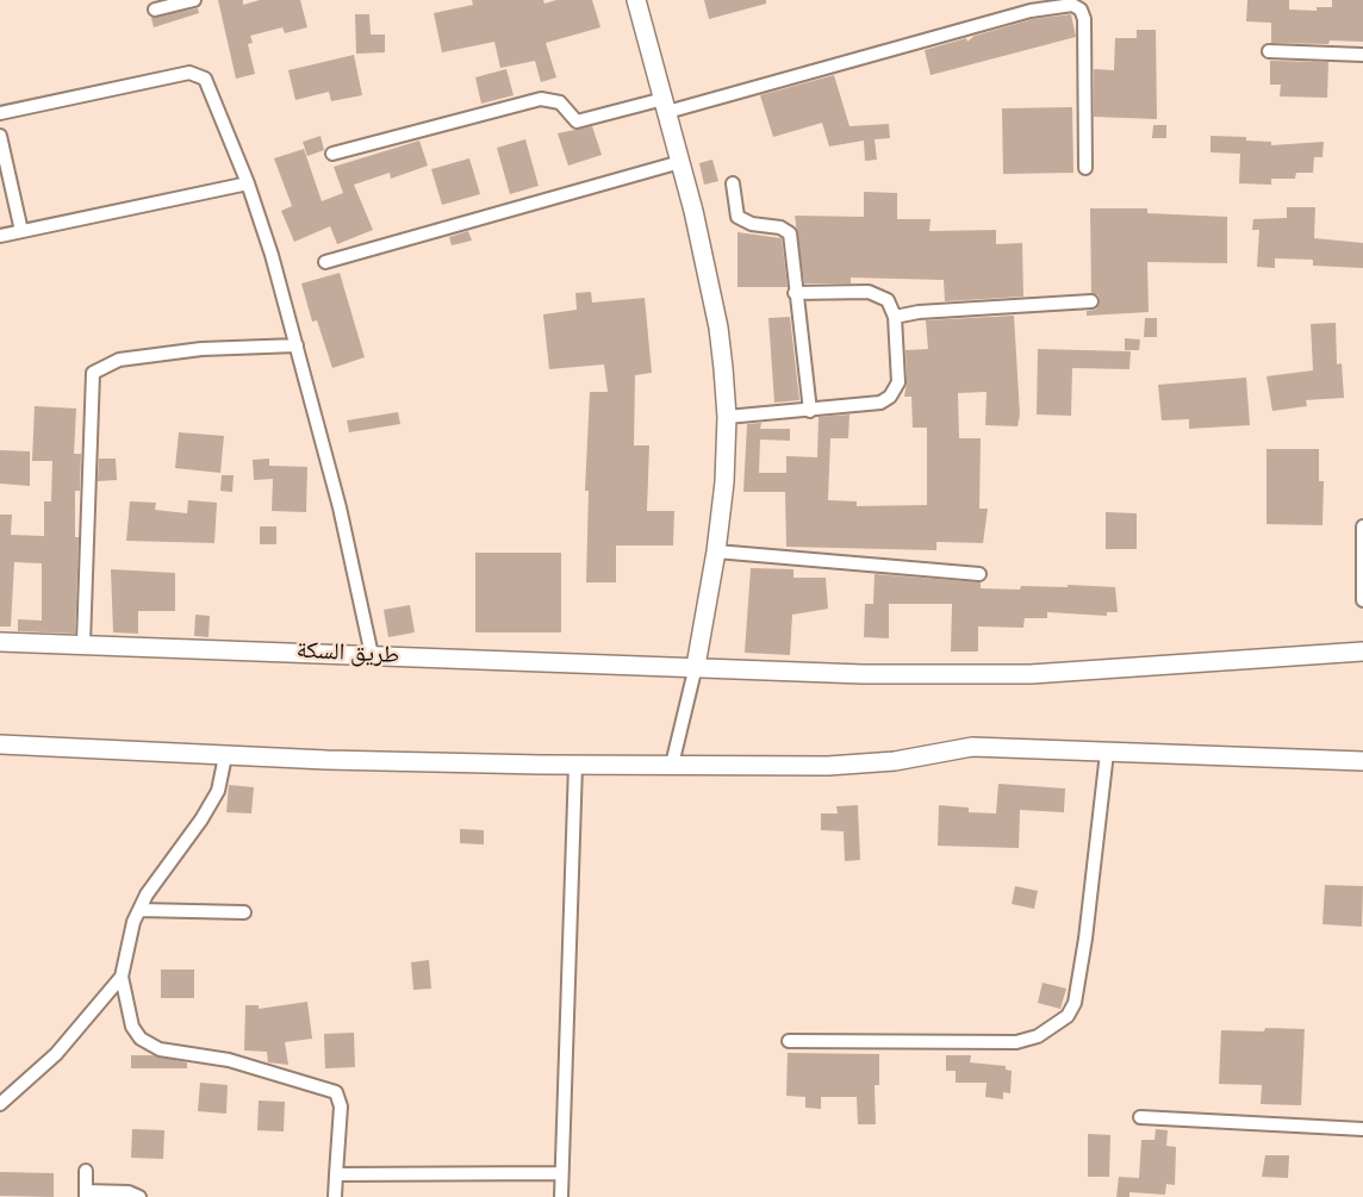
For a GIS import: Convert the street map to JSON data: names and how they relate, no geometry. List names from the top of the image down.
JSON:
{
  "streets": {
    "main road": ["طريق السكة"]
  }
}
